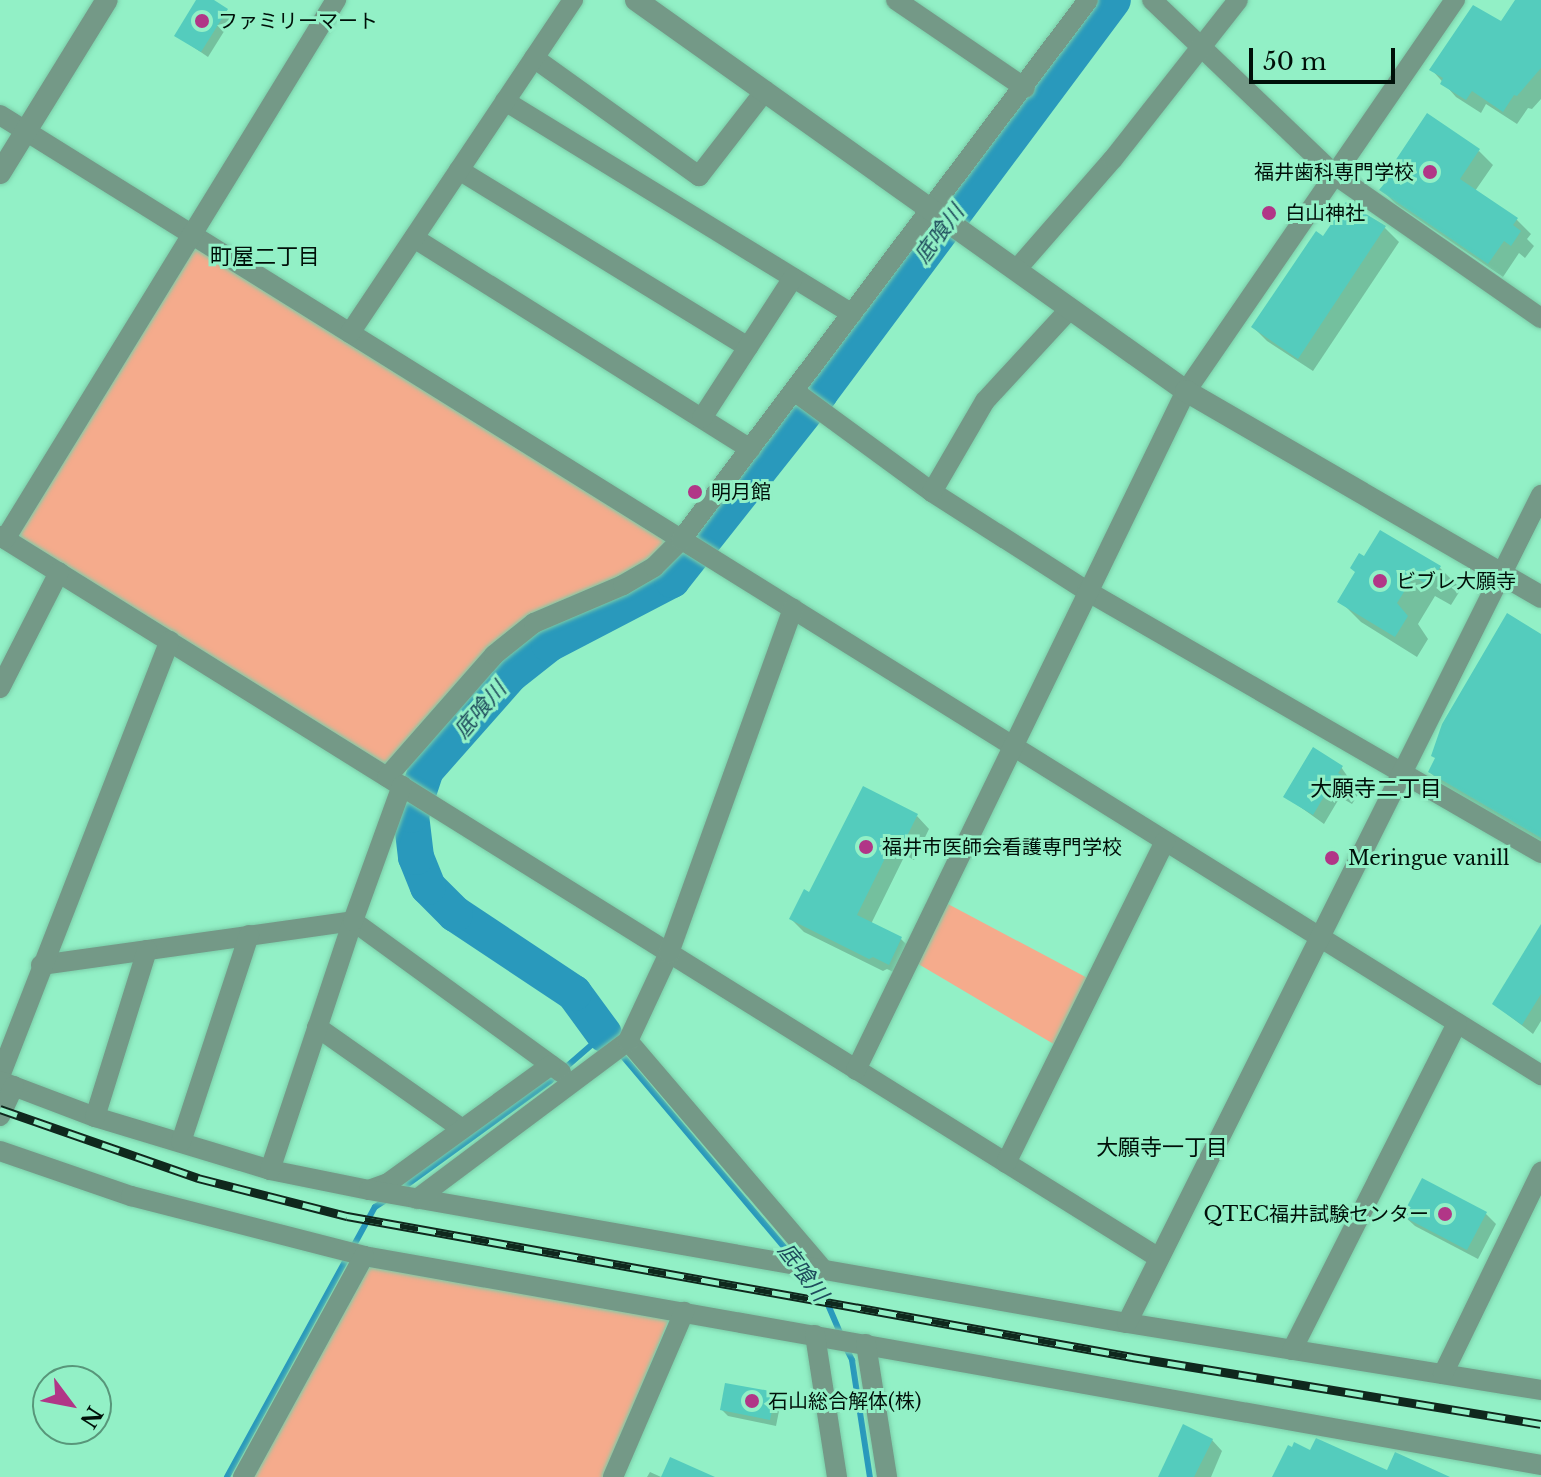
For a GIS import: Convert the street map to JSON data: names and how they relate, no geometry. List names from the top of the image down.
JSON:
{
  "districts": ["町屋二丁目", "大願寺二丁目", "大願寺一丁目"],
  "water": ["底喰川"],
  "places": [
    "ファミリーマート",
    "福井歯科専門学校",
    "白山神社",
    "明月館",
    "ビブレ大願寺",
    "福井市医師会看護専門学校",
    "Meringue vanill",
    "QTEC福井試験センター",
    "石山総合解体(株)"
  ],
  "scale_bar": "50 m",
  "north": "bottom right"
}
